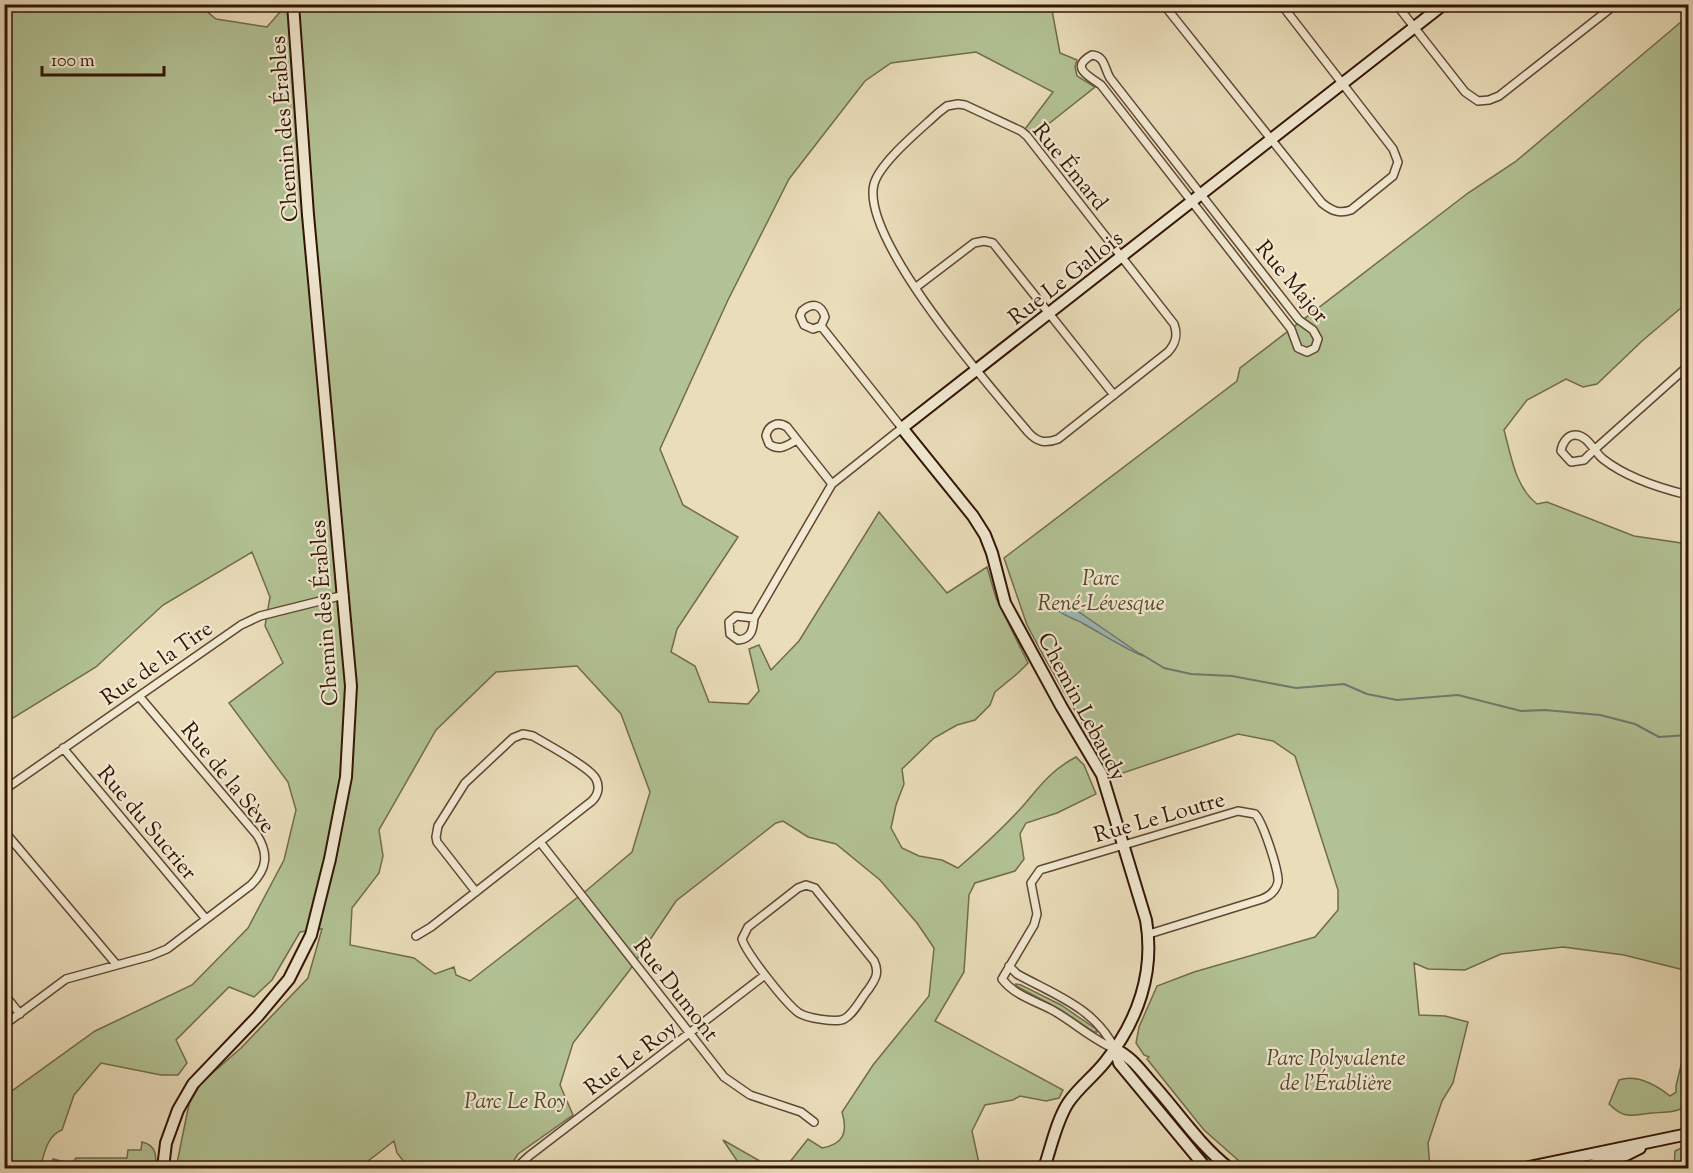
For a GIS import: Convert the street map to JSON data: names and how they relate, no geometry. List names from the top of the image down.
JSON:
{
  "streets": {
    "street": [
      "Chemin des Érables",
      "Rue Émard",
      "Rue Le Gallois",
      "Rue Major",
      "Rue de la Tire",
      "Chemin Lebaudy",
      "Rue de la Sève",
      "Rue Le Loutre",
      "Rue du Sucrier",
      "Rue Dumont",
      "Rue Le Roy"
    ]
  },
  "crossings": [
    ["Chemin des Érables", "Rue de la Tire"],
    ["Rue Émard", "Rue Le Gallois"],
    ["Rue Le Gallois", "Rue Major"],
    ["Rue Le Gallois", "Chemin Lebaudy"],
    ["Rue de la Tire", "Rue de la Sève"],
    ["Rue de la Tire", "Rue du Sucrier"],
    ["Chemin Lebaudy", "Rue Le Loutre"],
    ["Rue de la Sève", "Rue du Sucrier"],
    ["Rue Dumont", "Rue Le Roy"]
  ],
  "parks": ["Parc René-Lévesque", "Parc Polyvalente de l'Érablière", "Parc Le Roy"],
  "scale_bar": "100 m"
}
